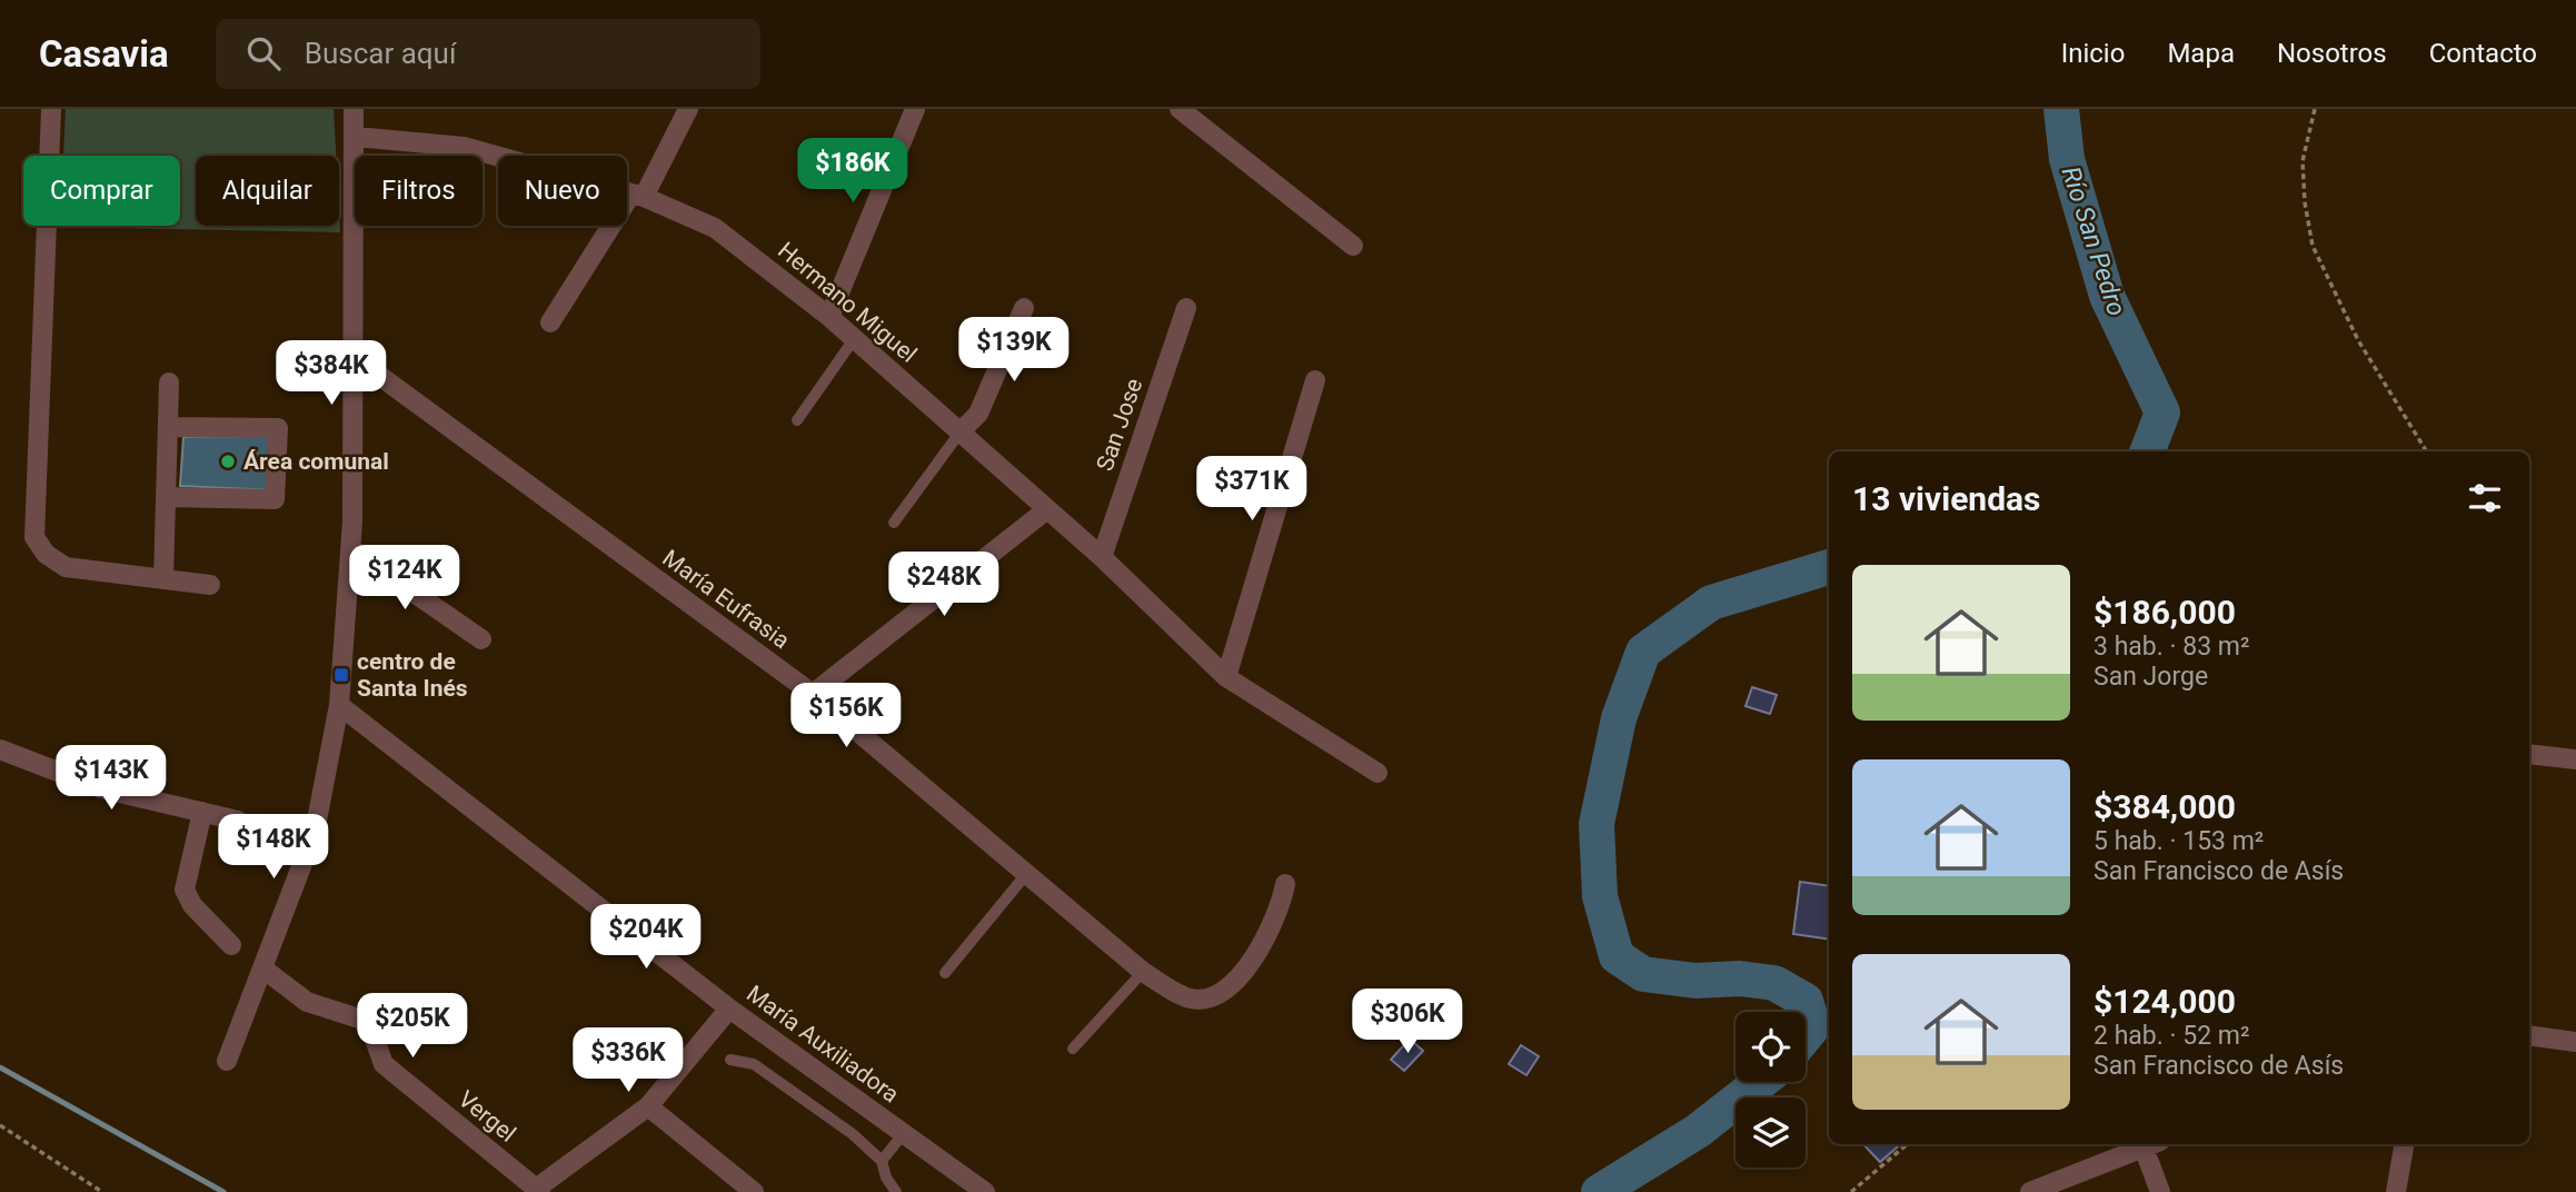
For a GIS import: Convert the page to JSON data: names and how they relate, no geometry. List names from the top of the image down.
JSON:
{
  "streets": {
    "street": [
      "Hermano Miguel",
      "San Jose",
      "María Eufrasia",
      "María Auxiliadora",
      "Vergel"
    ]
  },
  "crossings": [
    ["Hermano Miguel", "San Jose"]
  ],
  "water": ["Río San Pedro"],
  "places": {
    "other": ["Área comunal"],
    "transit": ["centro de Santa Inés"]
  },
  "page": {
    "header": "Casavia",
    "search": "Buscar aquí",
    "nav": [
      "Inicio",
      "Mapa",
      "Nosotros",
      "Contacto"
    ],
    "price": [
      "$186K",
      "$139K",
      "$384K",
      "$371K",
      "$124K",
      "$248K",
      "$156K",
      "$143K",
      "$148K",
      "$204K",
      "$306K",
      "$205K",
      "$336K"
    ],
    "chip": [
      "Comprar",
      "Alquilar",
      "Filtros",
      "Nuevo"
    ],
    "heading": "13 viviendas",
    "list": [
      {
        "name": "$186,000",
        "note": "3 hab. · 83 m² · San Jorge"
      },
      {
        "name": "$384,000",
        "note": "5 hab. · 153 m² · San Francisco de Asís"
      },
      {
        "name": "$124,000",
        "note": "2 hab. · 52 m² · San Francisco de Asís"
      }
    ]
  }
}
